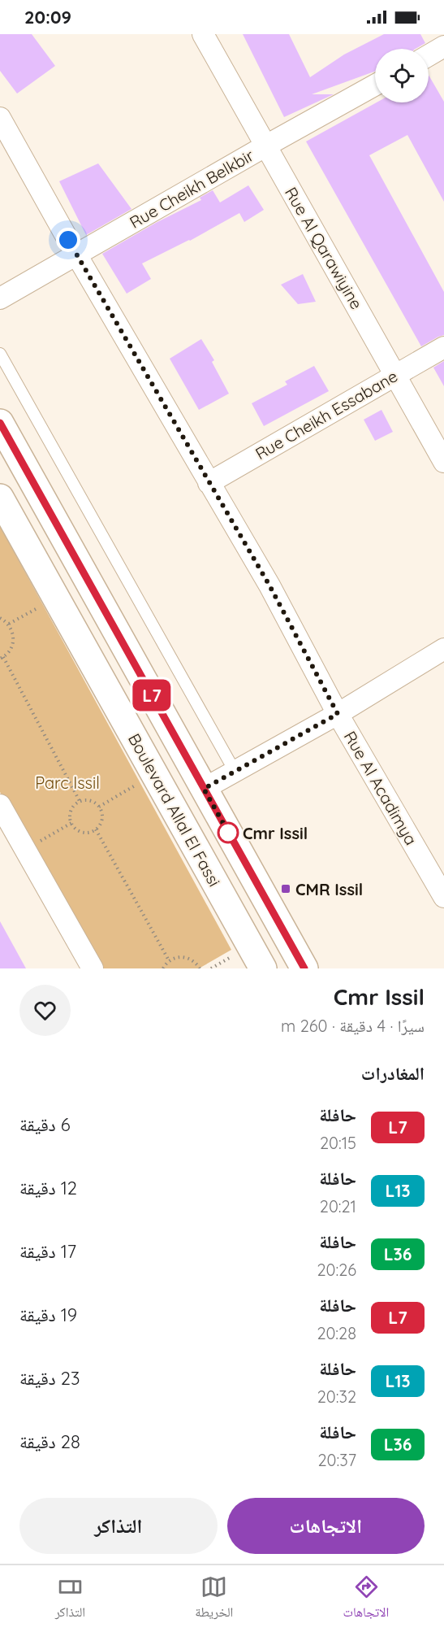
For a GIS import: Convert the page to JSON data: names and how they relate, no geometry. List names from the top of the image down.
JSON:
{
  "streets": {
    "main road": ["Boulevard Allal El Fassi"],
    "street": [
      "Rue Cheikh Belkbir",
      "Rue Al Qarawiyine",
      "Rue Cheikh Essabane",
      "Rue Al Acadimya"
    ]
  },
  "crossings": [
    ["Rue Cheikh Belkbir", "Rue Al Qarawiyine"],
    ["Rue Cheikh Belkbir", "Rue Al Acadimya"],
    ["Rue Al Qarawiyine", "Rue Cheikh Essabane"],
    ["Rue Cheikh Essabane", "Rue Al Acadimya"]
  ],
  "parks": ["Parc Issil"],
  "places": {
    "other": ["Cmr Issil"],
    "transit": ["CMR Issil"]
  },
  "lines": ["bus line L7"],
  "page": {
    "status": "20:09",
    "on_map": "L7",
    "heading": [
      ["Cmr Issil", "سيرًا · 4 دقيقة · 260 m"],
      "المغادرات"
    ],
    "list": [
      {
        "mark": "L7",
        "name": "حافلة",
        "note": "20:15",
        "value": "6 دقيقة"
      },
      {
        "mark": "L13",
        "name": "حافلة",
        "note": "20:21",
        "value": "12 دقيقة"
      },
      {
        "mark": "L36",
        "name": "حافلة",
        "note": "20:26",
        "value": "17 دقيقة"
      },
      {
        "mark": "L7",
        "name": "حافلة",
        "note": "20:28",
        "value": "19 دقيقة"
      },
      {
        "mark": "L13",
        "name": "حافلة",
        "note": "20:32",
        "value": "23 دقيقة"
      },
      {
        "mark": "L36",
        "name": "حافلة",
        "note": "20:37",
        "value": "28 دقيقة"
      }
    ],
    "buttons": ["الاتجاهات", "التذاكر"],
    "tabs": ["الاتجاهات", "الخريطة", "التذاكر"]
  }
}
